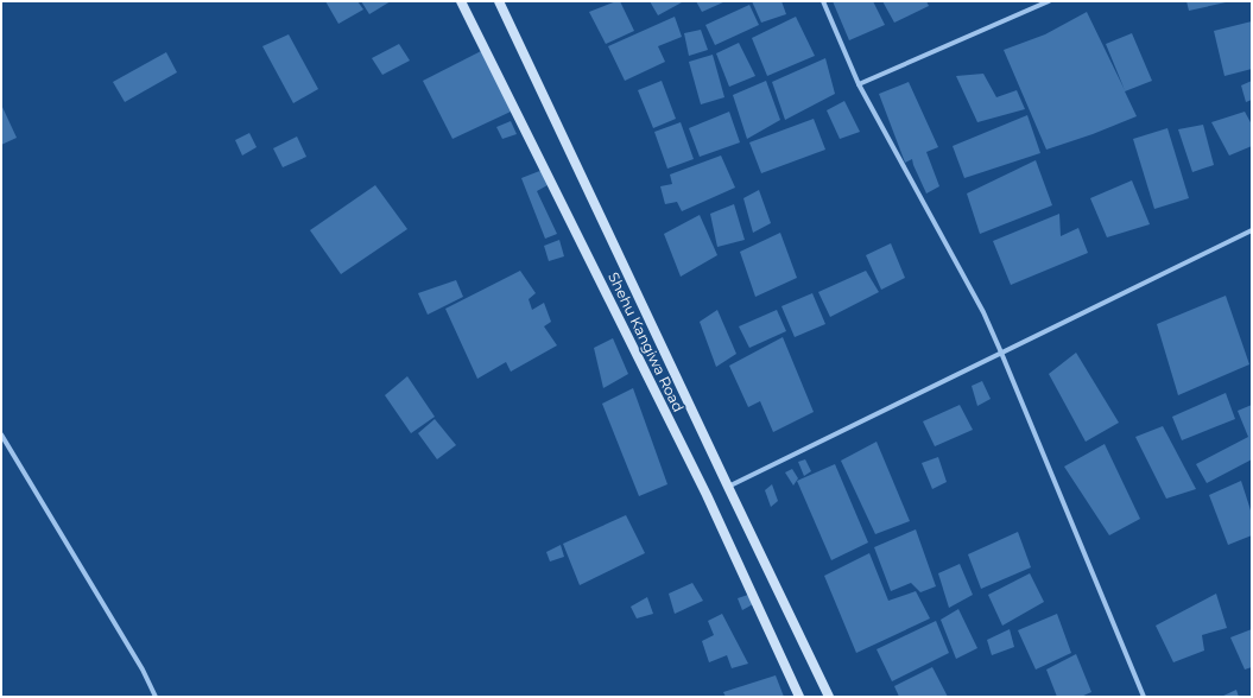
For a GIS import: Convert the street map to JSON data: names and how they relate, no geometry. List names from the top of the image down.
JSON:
{
  "streets": {
    "main road": ["Shehu Kangiwa Road"]
  }
}
